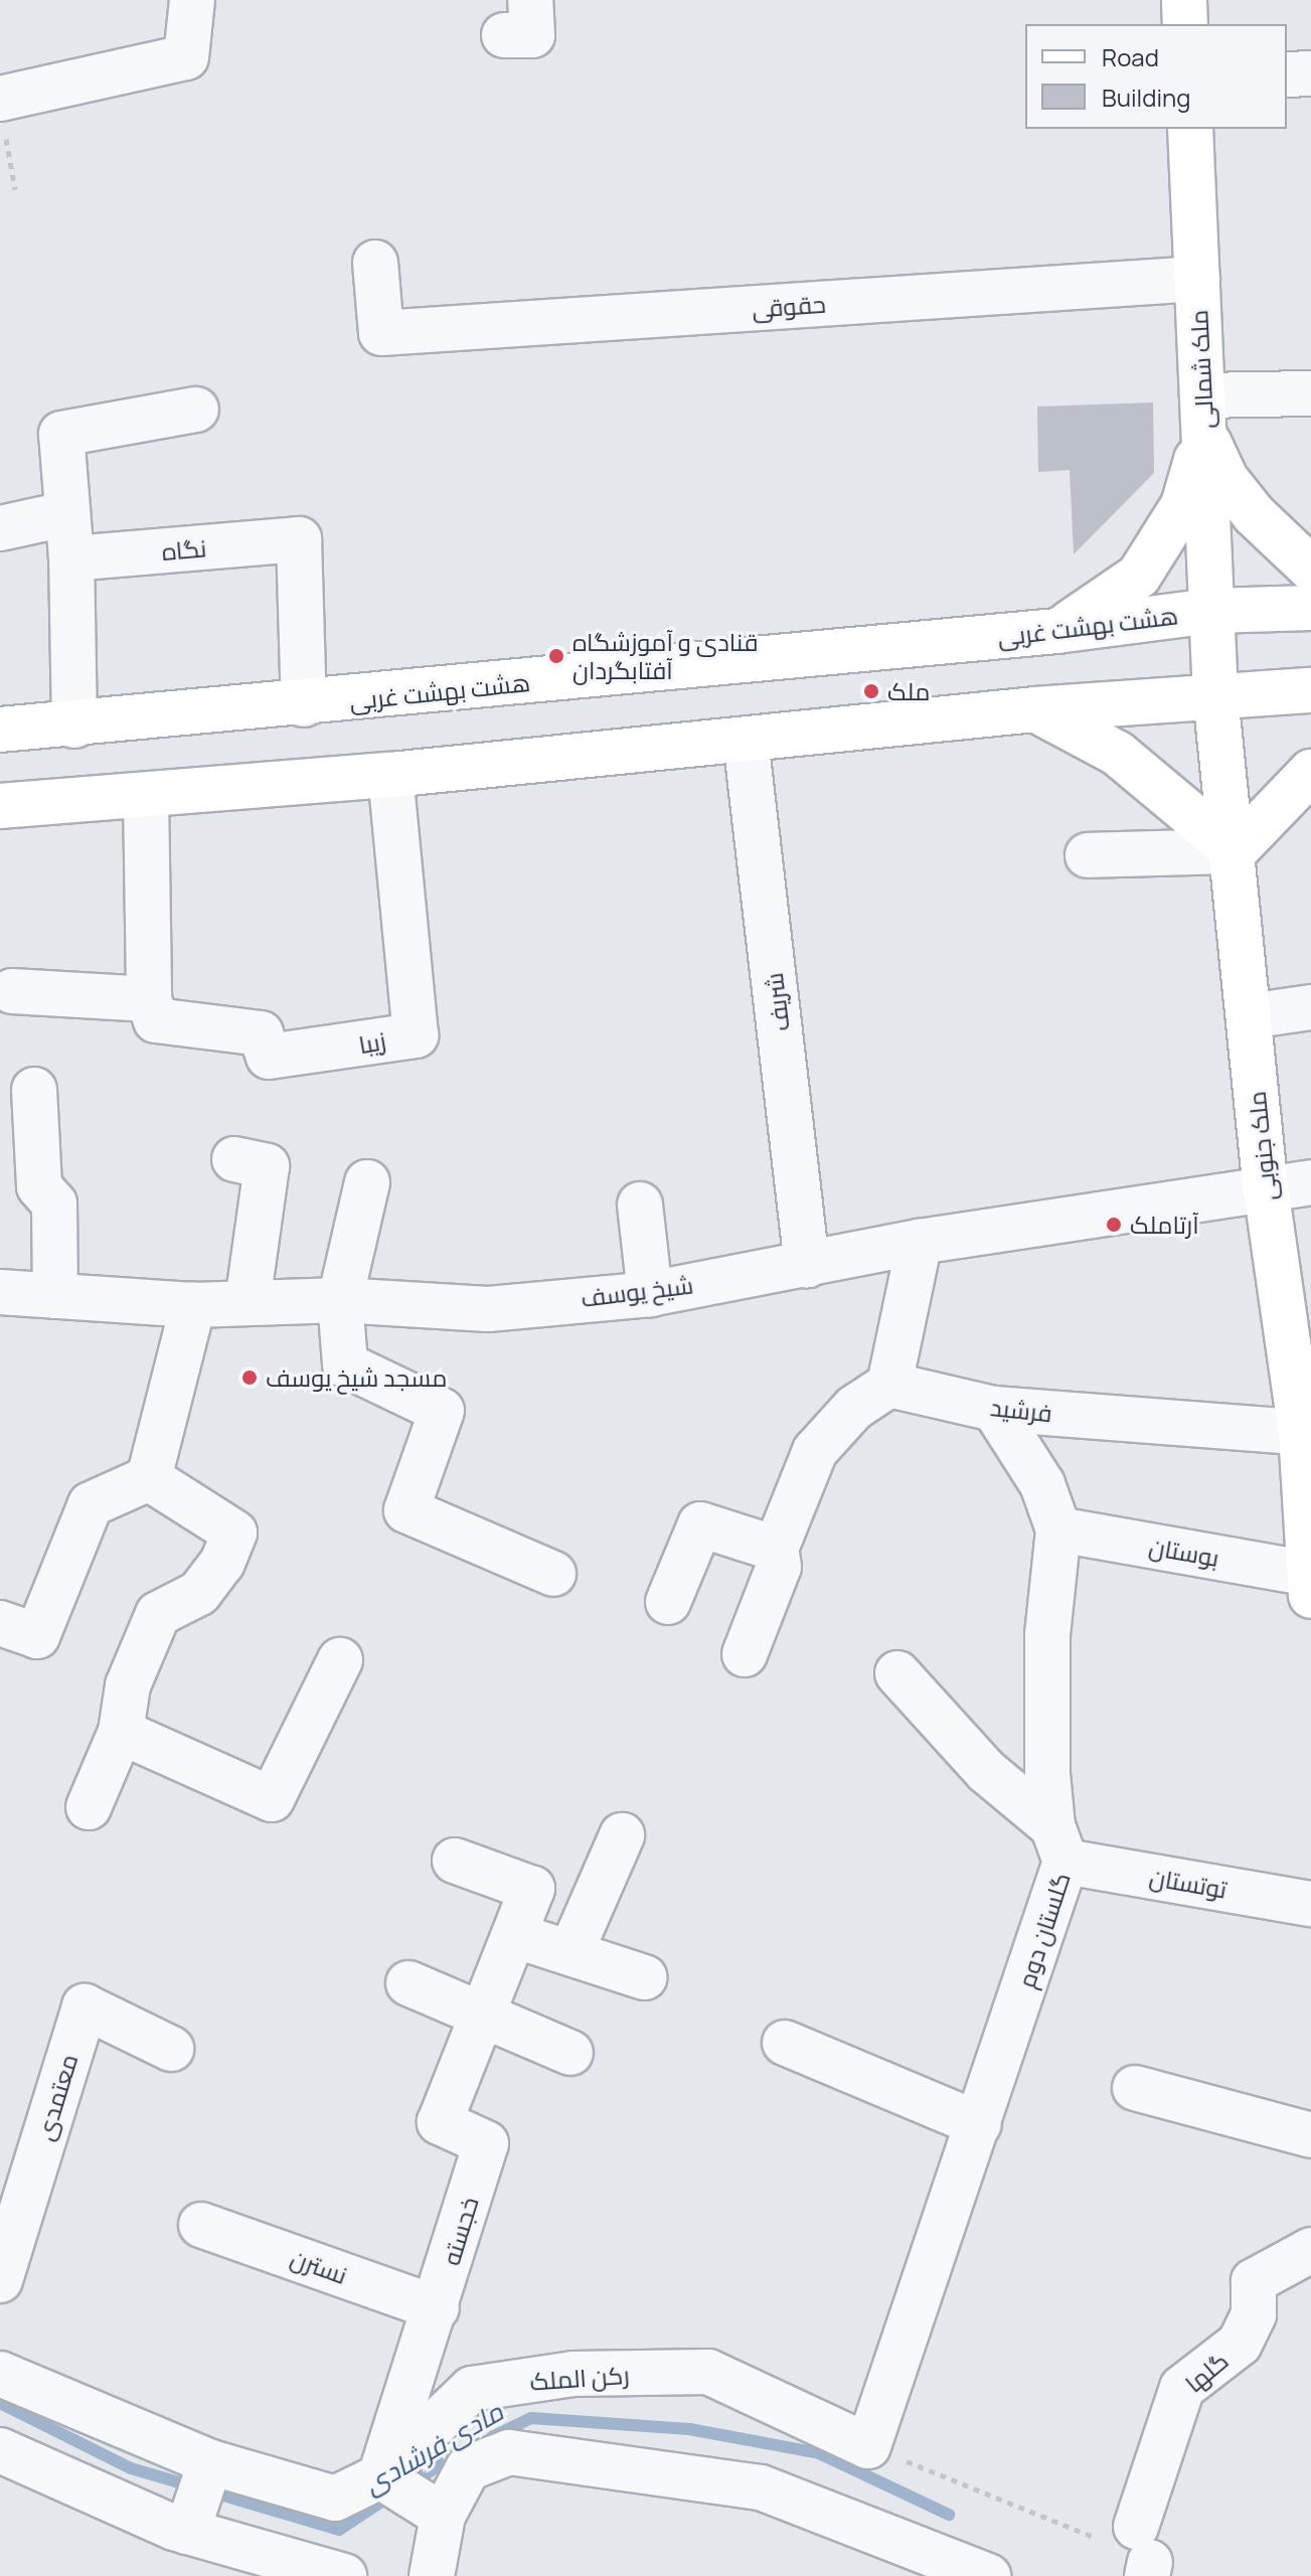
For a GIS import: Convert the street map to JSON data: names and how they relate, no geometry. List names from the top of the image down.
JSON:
{
  "streets": {
    "main road": ["ملک شمالی", "هشت بهشت غربی", "ملک جنوبی"],
    "street": [
      "حقوقی",
      "نگاه",
      "شریف",
      "زیبا",
      "شیخ یوسف",
      "فرشید",
      "بوستان",
      "توتستان",
      "گلستان دوم",
      "معتمدی",
      "خجسته",
      "نسترن",
      "گلها",
      "رکن الملک"
    ]
  },
  "crossings": [
    ["حقوقی", "ملک شمالی"],
    ["ملک شمالی", "هشت بهشت غربی"],
    ["نگاه", "هشت بهشت غربی"],
    ["شریف", "شیخ یوسف"],
    ["ملک جنوبی", "شیخ یوسف"],
    ["ملک جنوبی", "فرشید"],
    ["ملک جنوبی", "بوستان"],
    ["فرشید", "گلستان دوم"],
    ["بوستان", "گلستان دوم"],
    ["توتستان", "گلستان دوم"],
    ["گلستان دوم", "رکن الملک"],
    ["خجسته", "نسترن"],
    ["خجسته", "رکن الملک"]
  ],
  "water": ["مادی فرشادی"],
  "places": [
    "قنادی و آموزشگاه آفتابگردان",
    "ملک",
    "آرتاملک",
    "مسجد شیخ یوسف"
  ],
  "legend": ["Road", "Building"]
}
